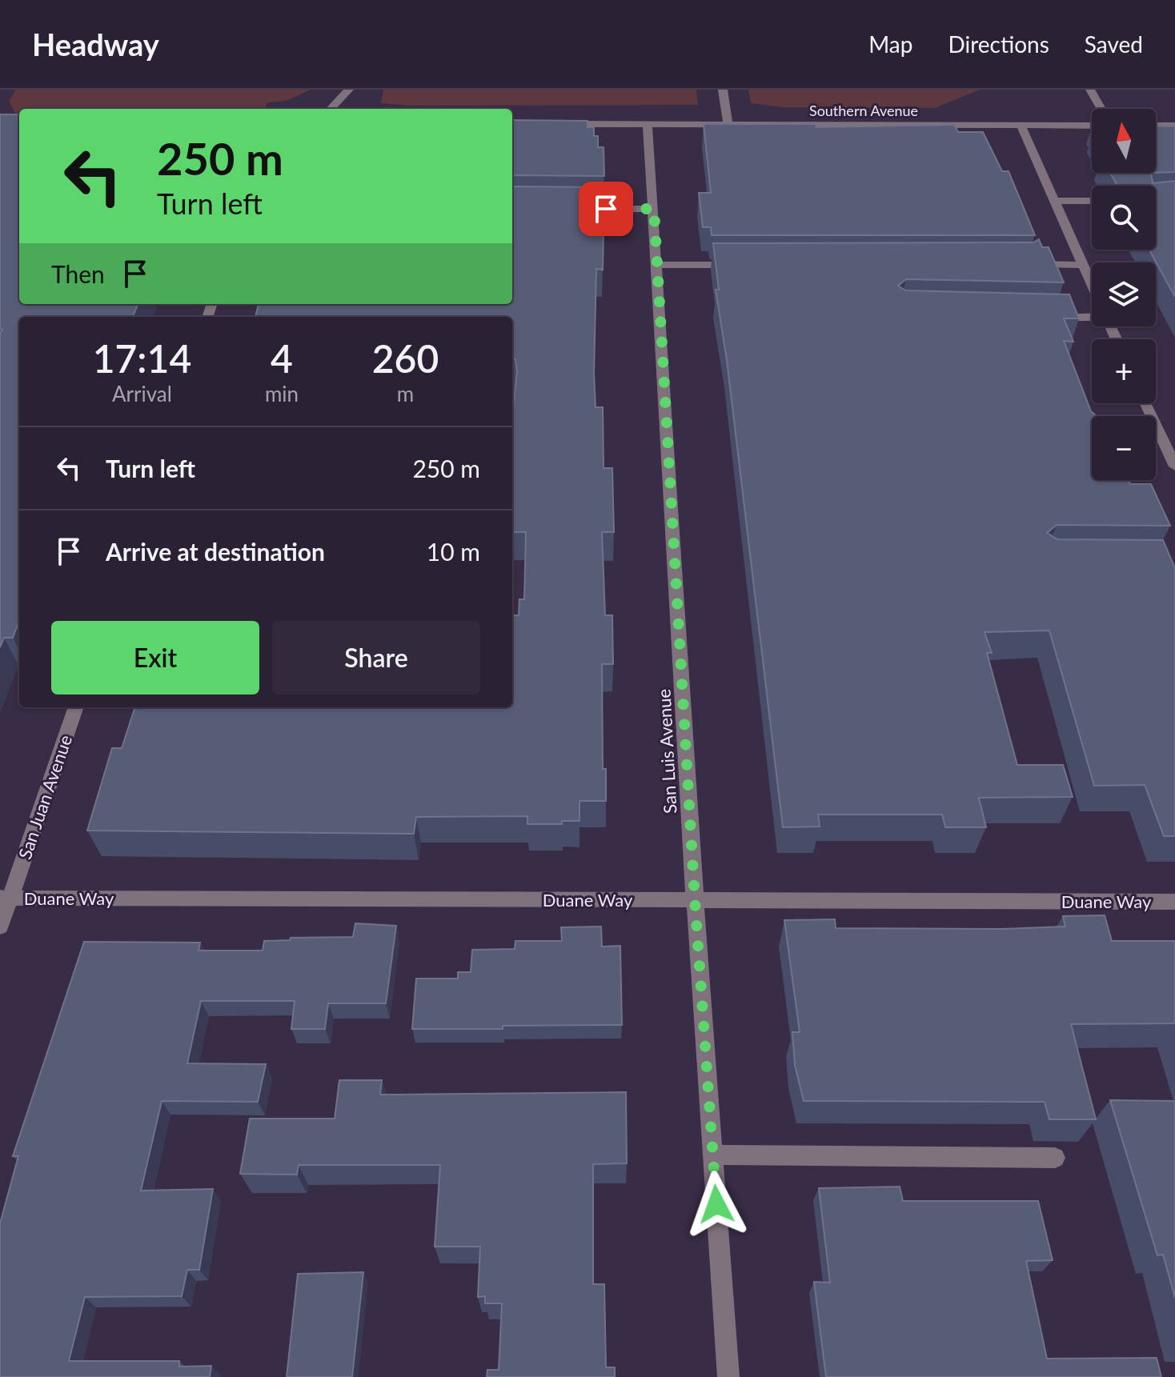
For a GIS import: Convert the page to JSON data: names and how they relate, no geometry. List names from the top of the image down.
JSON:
{
  "streets": {
    "street": [
      "Southern Avenue",
      "San Luis Avenue",
      "San Juan Avenue",
      "Duane Way"
    ]
  },
  "crossings": [
    ["Southern Avenue", "San Luis Avenue"],
    ["San Luis Avenue", "Duane Way"],
    ["San Juan Avenue", "Duane Way"]
  ],
  "north": "top",
  "page": {
    "header": "Headway",
    "nav": ["Map", "Directions", "Saved"],
    "map_buttons": ["+", "−"],
    "turn": ["250 m", "Turn left"],
    "then": "Then",
    "eta": [
      "17:14",
      "Arrival",
      "4",
      "min",
      "260",
      "m"
    ],
    "list": [
      {
        "name": "Turn left",
        "value": "250 m"
      },
      {
        "name": "Arrive at destination",
        "value": "10 m"
      }
    ],
    "buttons": ["Exit", "Share"]
  }
}
